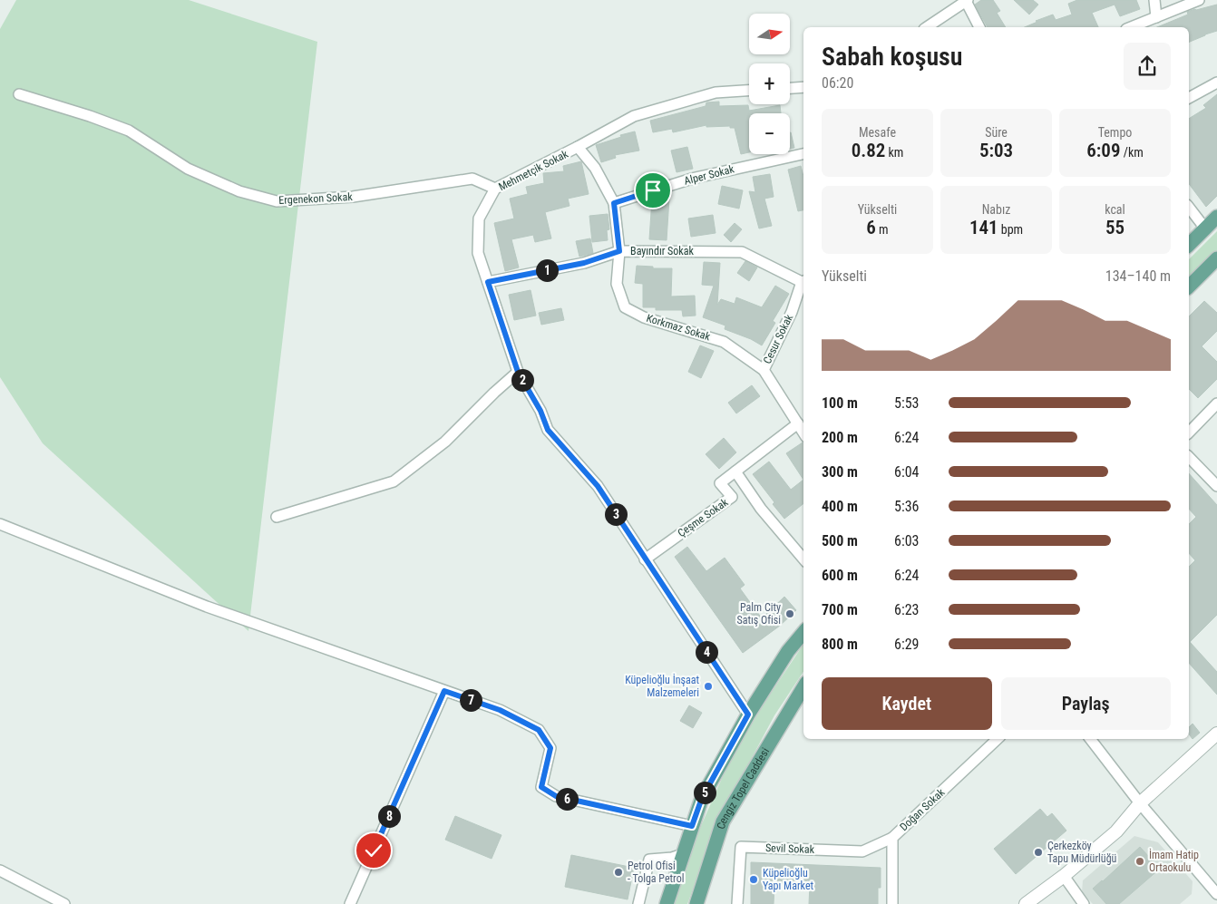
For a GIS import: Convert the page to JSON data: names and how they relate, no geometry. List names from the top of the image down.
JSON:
{
  "streets": {
    "main road": ["Cengiz Topel Caddesi"],
    "street": [
      "Mehmetçik Sokak",
      "Alper Sokak",
      "Ergenekon Sokak",
      "Bayındır Sokak",
      "Korkmaz Sokak",
      "Cesur Sokak",
      "Çeşme Sokak",
      "Doğan Sokak",
      "Sevil Sokak"
    ]
  },
  "crossings": [
    ["Mehmetçik Sokak", "Ergenekon Sokak"],
    ["Mehmetçik Sokak", "Bayındır Sokak"],
    ["Mehmetçik Sokak", "Korkmaz Sokak"],
    ["Mehmetçik Sokak", "Çeşme Sokak"],
    ["Alper Sokak", "Korkmaz Sokak"],
    ["Bayındır Sokak", "Korkmaz Sokak"],
    ["Bayındır Sokak", "Cesur Sokak"],
    ["Korkmaz Sokak", "Cesur Sokak"],
    ["Korkmaz Sokak", "Çeşme Sokak"],
    ["Doğan Sokak", "Sevil Sokak"]
  ],
  "places": [
    "Palm City Satış Ofisi",
    "Küpelioğlu İnşaat Malzemeleri",
    "Çerkezköy Tapu Müdürlüğü",
    "İmam Hatip Ortaokulu",
    "Petrol Ofisi - Tolga Petrol",
    "Küpelioğlu Yapı Market"
  ],
  "north": "right",
  "page": {
    "map_buttons": ["+", "−"],
    "heading": ["Sabah koşusu", "06:20"],
    "stats": [
      ["Mesafe", "0.82 km"],
      ["Süre", "5:03"],
      ["Tempo", "6:09 /km"],
      ["Yükselti", "6 m"],
      ["Nabız", "141 bpm"],
      ["kcal", "55"]
    ],
    "chart": ["Yükselti", "134–140 m"],
    "pins": [
      "1",
      "2",
      "3",
      "4",
      "7",
      "5",
      "6",
      "8"
    ],
    "list": [
      {
        "name": "100 m",
        "note": "5:53"
      },
      {
        "name": "200 m",
        "note": "6:24"
      },
      {
        "name": "300 m",
        "note": "6:04"
      },
      {
        "name": "400 m",
        "note": "5:36"
      },
      {
        "name": "500 m",
        "note": "6:03"
      },
      {
        "name": "600 m",
        "note": "6:24"
      },
      {
        "name": "700 m",
        "note": "6:23"
      },
      {
        "name": "800 m",
        "note": "6:29"
      }
    ],
    "buttons": ["Kaydet", "Paylaş"]
  }
}
